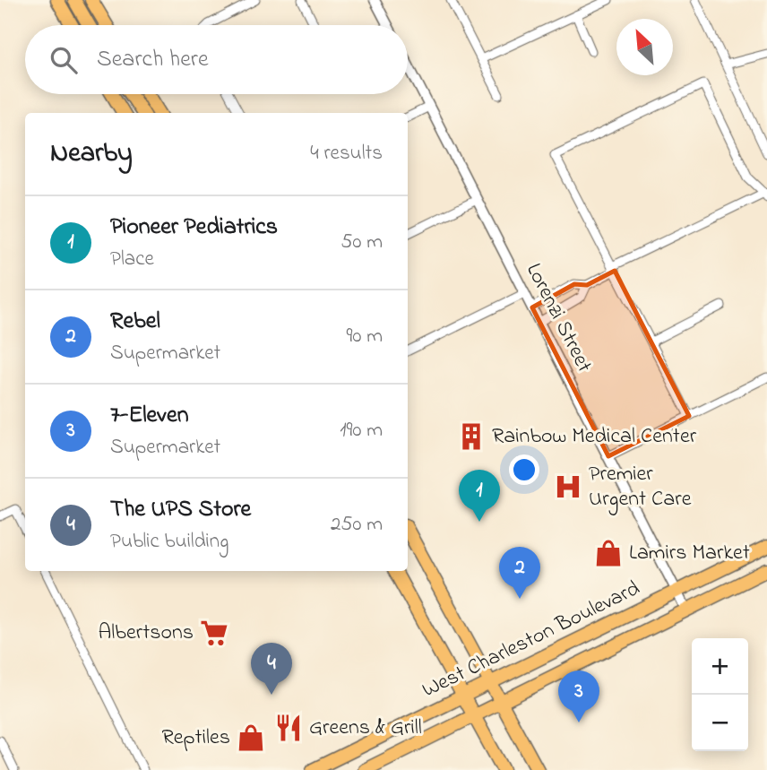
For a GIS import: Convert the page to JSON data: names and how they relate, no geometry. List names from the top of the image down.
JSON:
{
  "streets": {
    "main road": ["West Charleston Boulevard"],
    "street": ["Lorenzi Street"]
  },
  "crossings": [
    ["Lorenzi Street", "West Charleston Boulevard"]
  ],
  "places": {
    "building": ["Rainbow Medical Center"],
    "hospital": ["Premier Urgent Care"],
    "shop": ["Lamirs Market", "Reptiles"],
    "supermarket": ["Albertsons"],
    "restaurant": ["Greens & Grill"]
  },
  "north": "top left",
  "page": {
    "search": "Search here",
    "heading": ["Nearby", "4 results"],
    "list": [
      {
        "mark": "1",
        "name": "Pioneer Pediatrics",
        "note": "Place",
        "value": "50 m"
      },
      {
        "mark": "2",
        "name": "Rebel",
        "note": "Supermarket",
        "value": "90 m"
      },
      {
        "mark": "3",
        "name": "7-Eleven",
        "note": "Supermarket",
        "value": "190 m"
      },
      {
        "mark": "4",
        "name": "The UPS Store",
        "note": "Public building",
        "value": "250 m"
      }
    ],
    "pins": [
      "1",
      "2",
      "4",
      "3"
    ],
    "map_buttons": ["+", "−"]
  }
}
